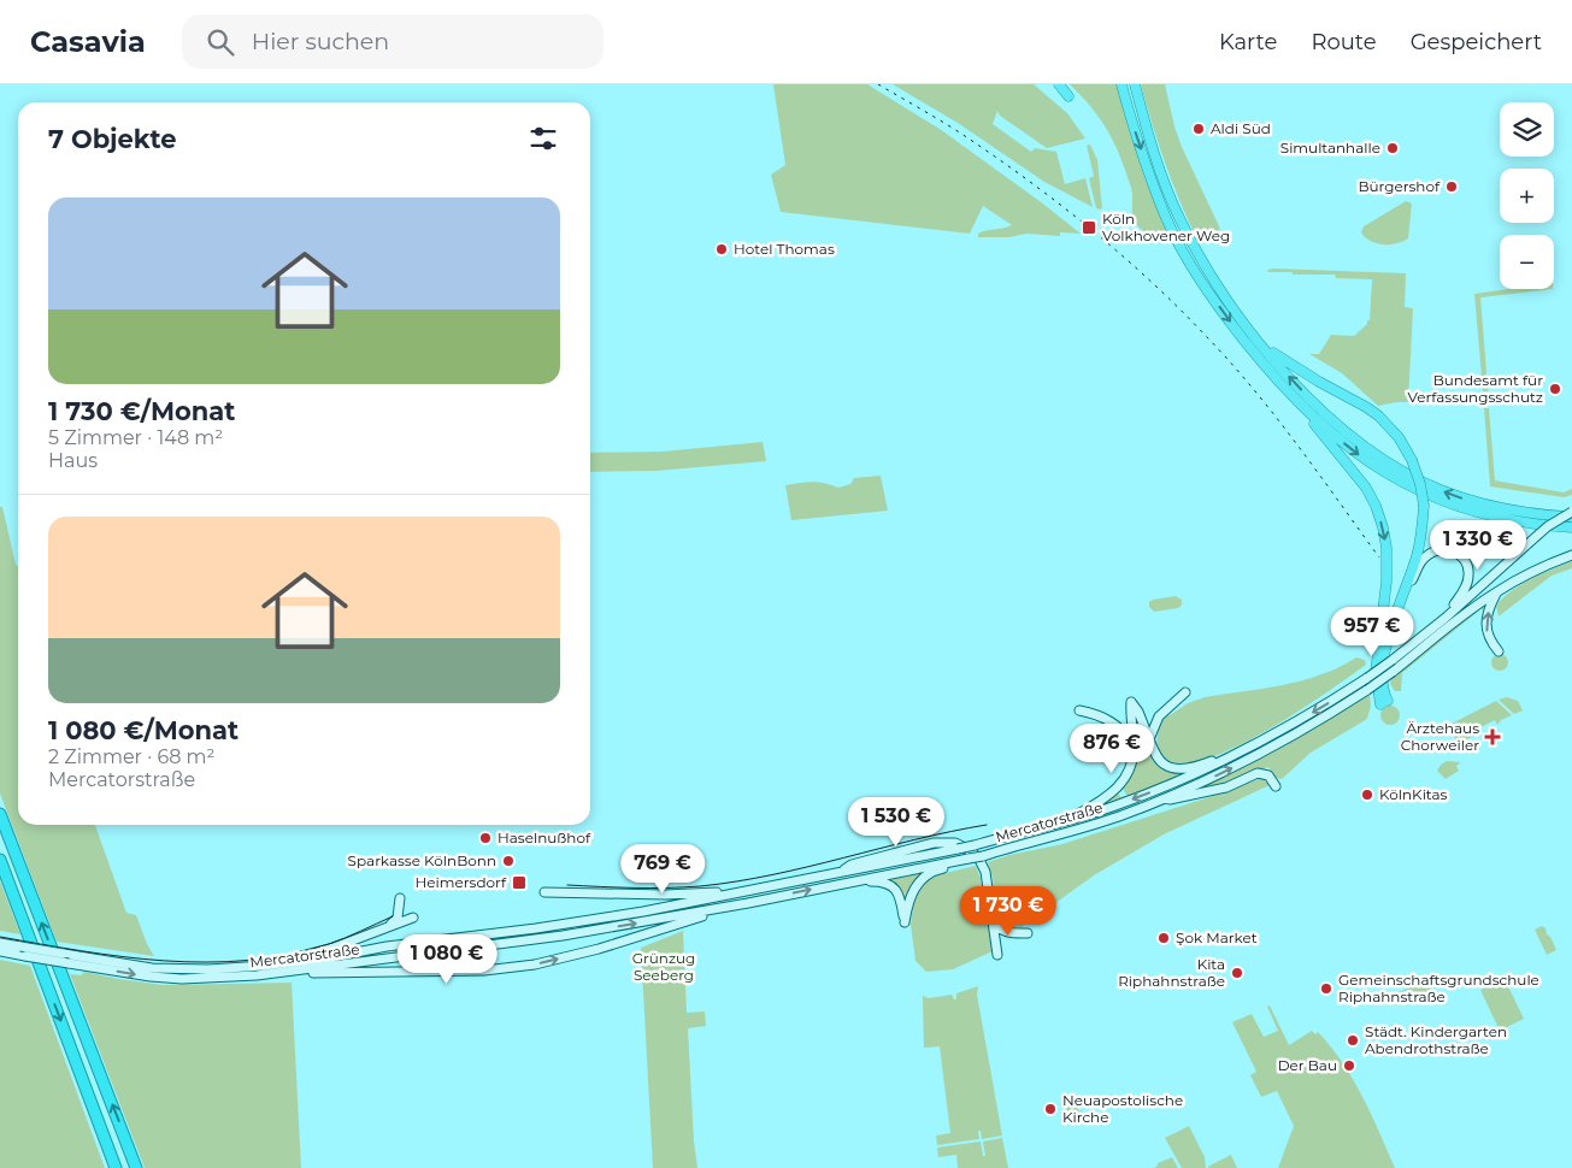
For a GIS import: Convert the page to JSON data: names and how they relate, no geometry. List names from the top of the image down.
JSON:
{
  "streets": {
    "main road": ["Mercatorstraße"]
  },
  "parks": ["Grünzug Seeberg"],
  "places": {
    "other": [
      "Aldi Süd",
      "Simultanhalle",
      "Bürgershof",
      "Hotel Thomas",
      "Bundesamt für Verfassungsschutz",
      "KölnKitas",
      "Haselnußhof",
      "Sparkasse KölnBonn",
      "Şok Market",
      "Kita Riphahnstraße",
      "Gemeinschaftsgrundschule Riphahnstraße",
      "Städt. Kindergarten Abendrothstraße",
      "Der Bau",
      "Neuapostolische Kirche"
    ],
    "transit": ["Köln Volkhovener Weg", "Heimersdorf"],
    "health": ["Ärztehaus Chorweiler"]
  },
  "page": {
    "header": "Casavia",
    "search": "Hier suchen",
    "nav": ["Karte", "Route", "Gespeichert"],
    "map_buttons": ["+", "−"],
    "heading": "7 Objekte",
    "list": [
      {
        "name": "1 730 €/Monat",
        "note": "5 Zimmer · 148 m² · Haus"
      },
      {
        "name": "1 080 €/Monat",
        "note": "2 Zimmer · 68 m² · Mercatorstraße"
      }
    ],
    "price": [
      "1 330 €",
      "957 €",
      "876 €",
      "1 530 €",
      "769 €",
      "1 730 €",
      "1 080 €"
    ]
  }
}
